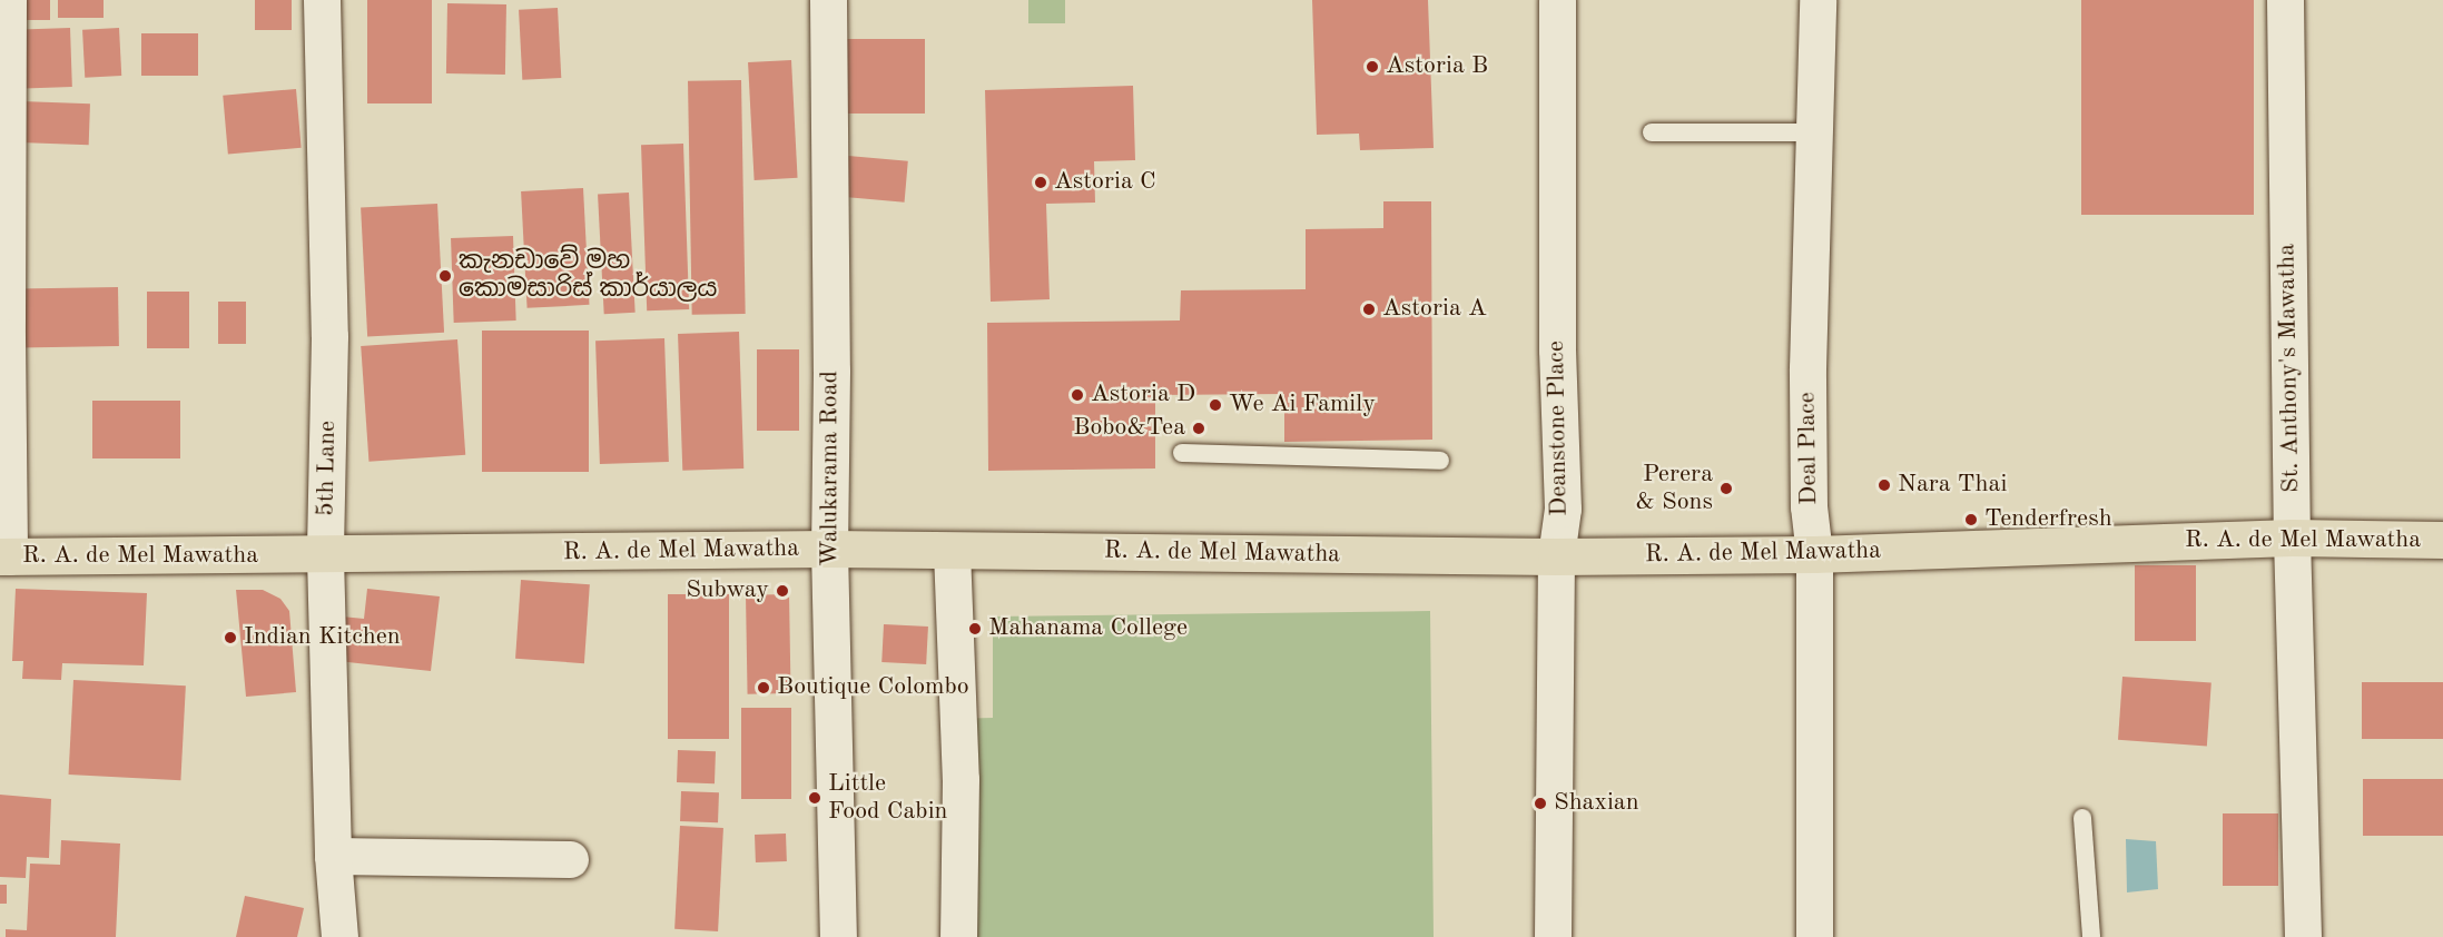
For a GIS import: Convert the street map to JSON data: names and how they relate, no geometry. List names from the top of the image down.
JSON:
{
  "streets": {
    "highway": ["R. A. de Mel Mawatha"],
    "street": [
      "St. Anthony's Mawatha",
      "Deanstone Place",
      "Deal Place",
      "5th Lane",
      "Walukarama Road"
    ]
  },
  "crossings": [
    ["St. Anthony's Mawatha", "R. A. de Mel Mawatha"],
    ["Deanstone Place", "R. A. de Mel Mawatha"],
    ["Deal Place", "R. A. de Mel Mawatha"],
    ["5th Lane", "R. A. de Mel Mawatha"],
    ["Walukarama Road", "R. A. de Mel Mawatha"]
  ],
  "places": [
    "Astoria B",
    "Astoria C",
    "කැනඩාවේ මහ කොමසාරිස් කාර්යාලය",
    "Astoria A",
    "Astoria D",
    "We Ai Family",
    "Bobo&Tea",
    "Nara Thai",
    "Perera & Sons",
    "Tenderfresh",
    "Subway",
    "Mahanama College",
    "Indian Kitchen",
    "Boutique Colombo",
    "Little Food Cabin",
    "Shaxian"
  ]
}
